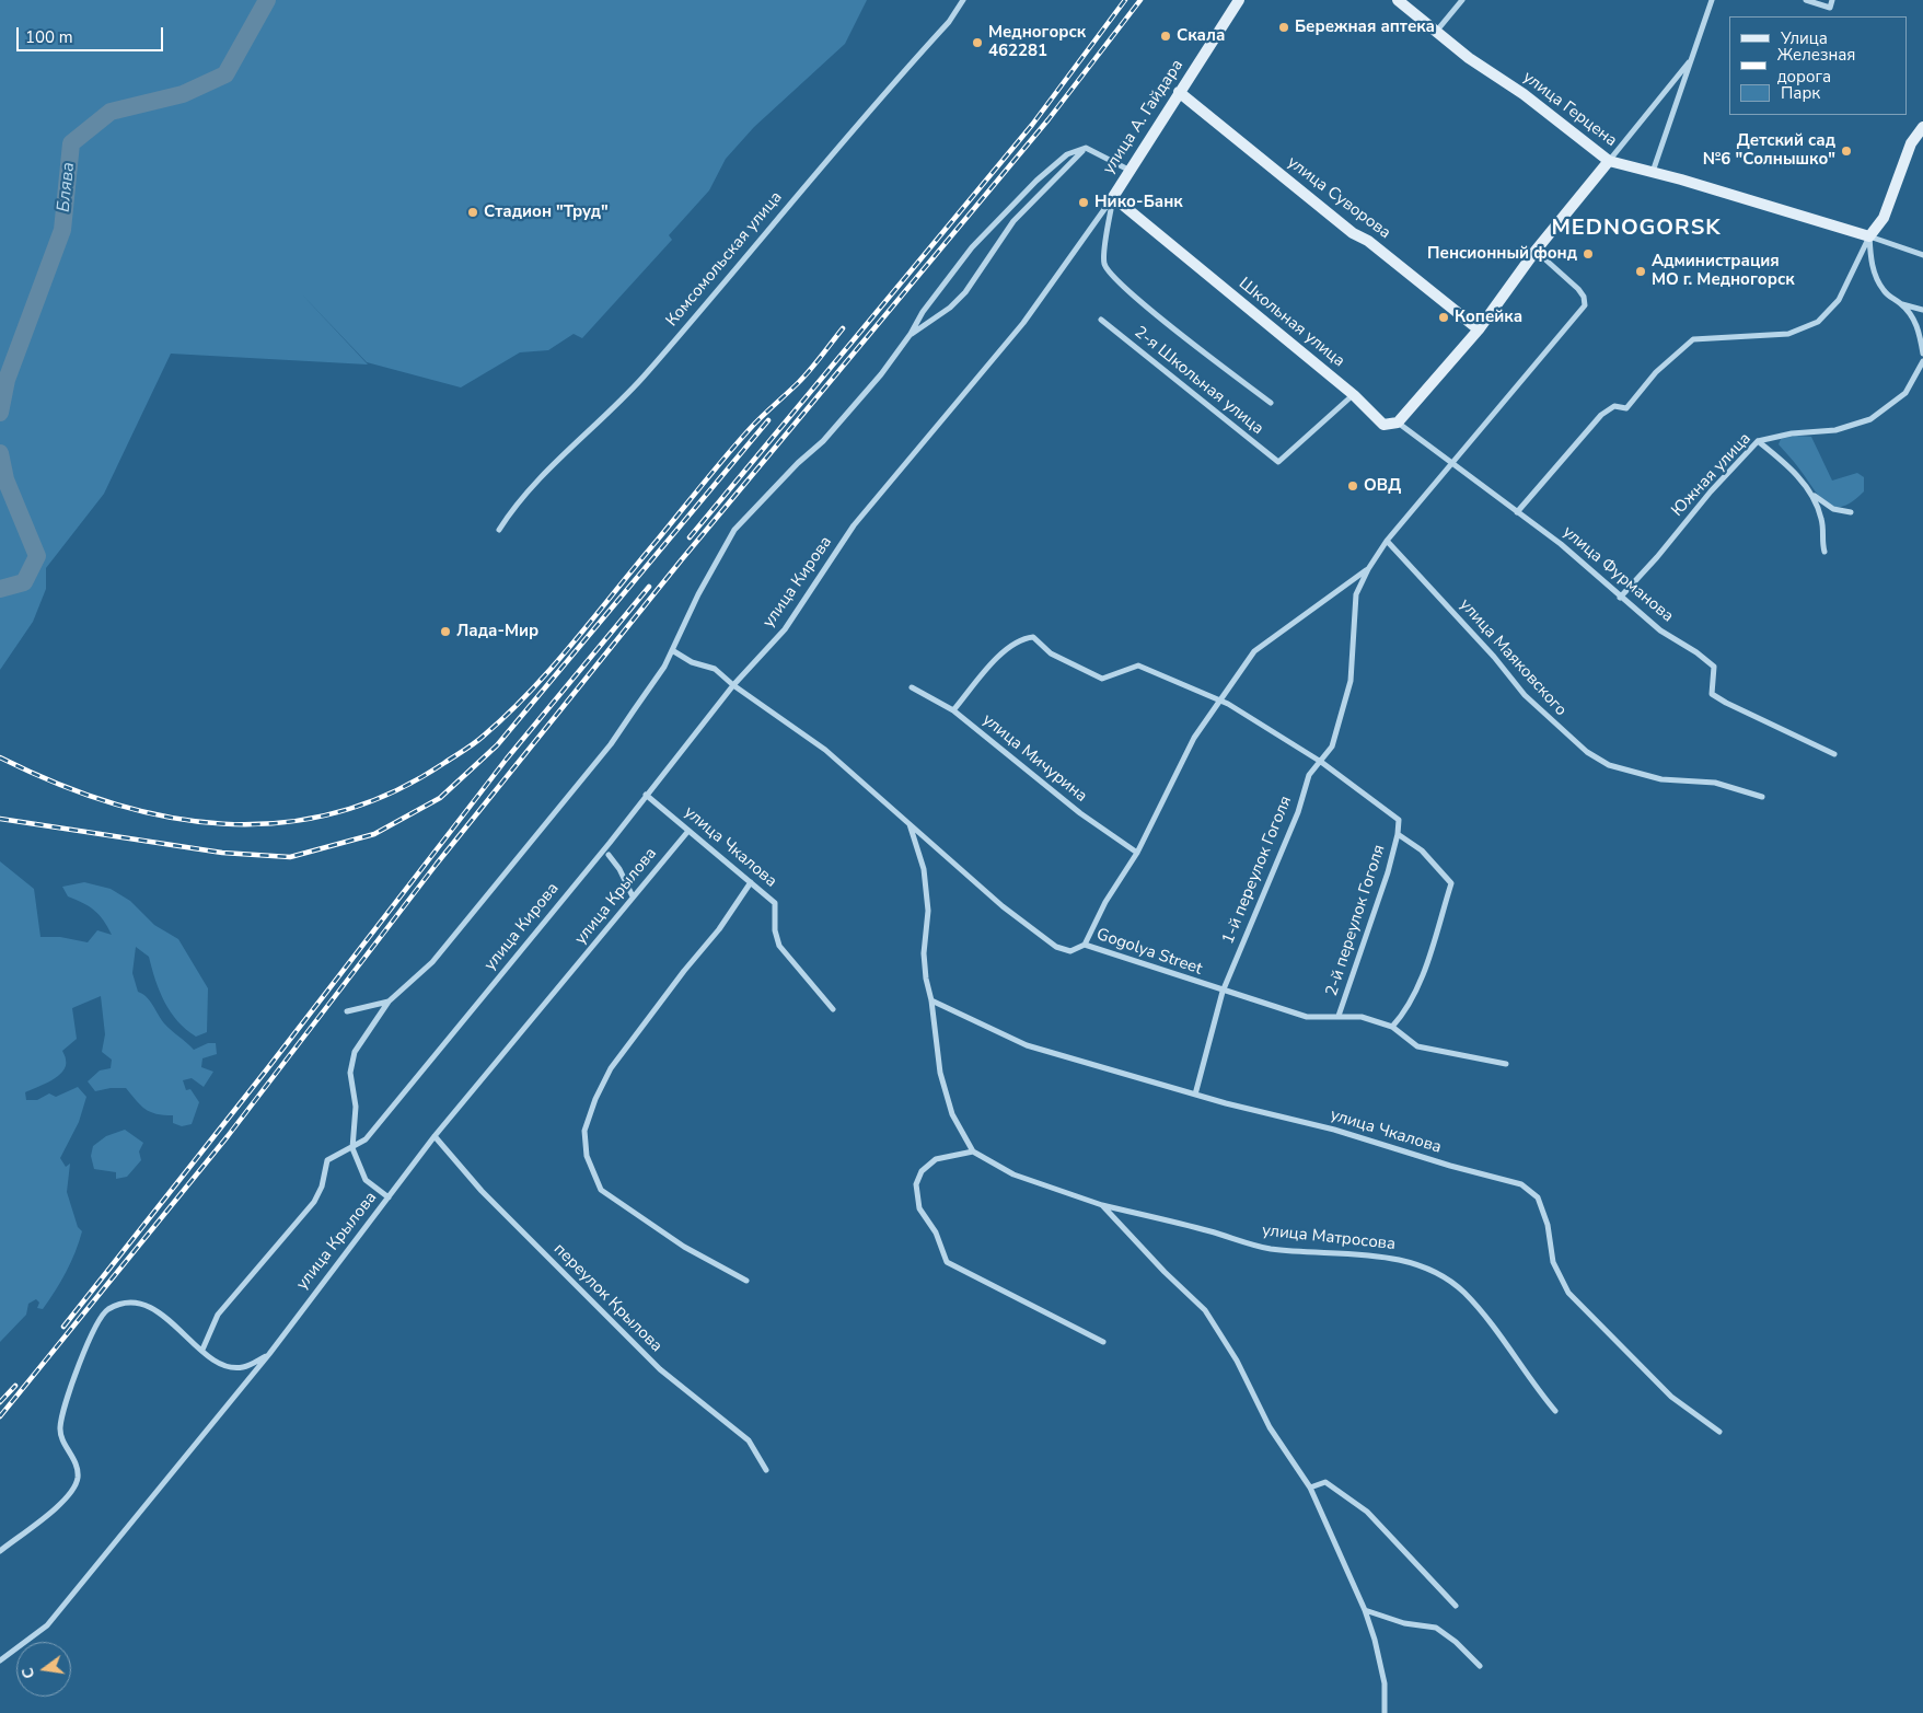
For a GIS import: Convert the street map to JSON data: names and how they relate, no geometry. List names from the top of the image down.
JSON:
{
  "streets": {
    "street": [
      "улица Герцена",
      "улица А. Гайдара",
      "улица Суворова",
      "Комсомольская улица",
      "Школьная улица",
      "2-я Школьная улица",
      "Южная улица",
      "улица Фурманова",
      "улица Кирова",
      "улица Маяковского",
      "улица Мичурина",
      "улица Чкалова",
      "1-й переулок Гоголя",
      "улица Крылова",
      "2-й переулок Гоголя",
      "Gogolya Street",
      "улица Матросова",
      "переулок Крылова"
    ]
  },
  "crossings": [
    ["улица А. Гайдара", "улица Суворова"],
    ["улица А. Гайдара", "Школьная улица"],
    ["улица А. Гайдара", "улица Кирова"],
    ["Школьная улица", "2-я Школьная улица"],
    ["Школьная улица", "улица Фурманова"],
    ["Школьная улица", "улица Кирова"],
    ["Южная улица", "улица Фурманова"],
    ["улица Кирова", "улица Чкалова"],
    ["улица Кирова", "Gogolya Street"],
    ["улица Чкалова", "1-й переулок Гоголя"],
    ["улица Чкалова", "улица Крылова"],
    ["1-й переулок Гоголя", "Gogolya Street"],
    ["улица Крылова", "переулок Крылова"],
    ["2-й переулок Гоголя", "Gogolya Street"]
  ],
  "districts": ["MEDNOGORSK"],
  "water": ["Блява"],
  "places": [
    "Бережная аптека",
    "Скала",
    "Медногорск 462281",
    "Детский сад №6 \"Солнышко\"",
    "Нико-Банк",
    "Стадион \"Труд\"",
    "Пенсионный фонд",
    "Администрация МО г. Медногорск",
    "Копейка",
    "ОВД",
    "Лада-Мир"
  ],
  "legend": ["Улица", "Железная дорога", "Парк"],
  "scale_bar": "100 m",
  "north": "left"
}
